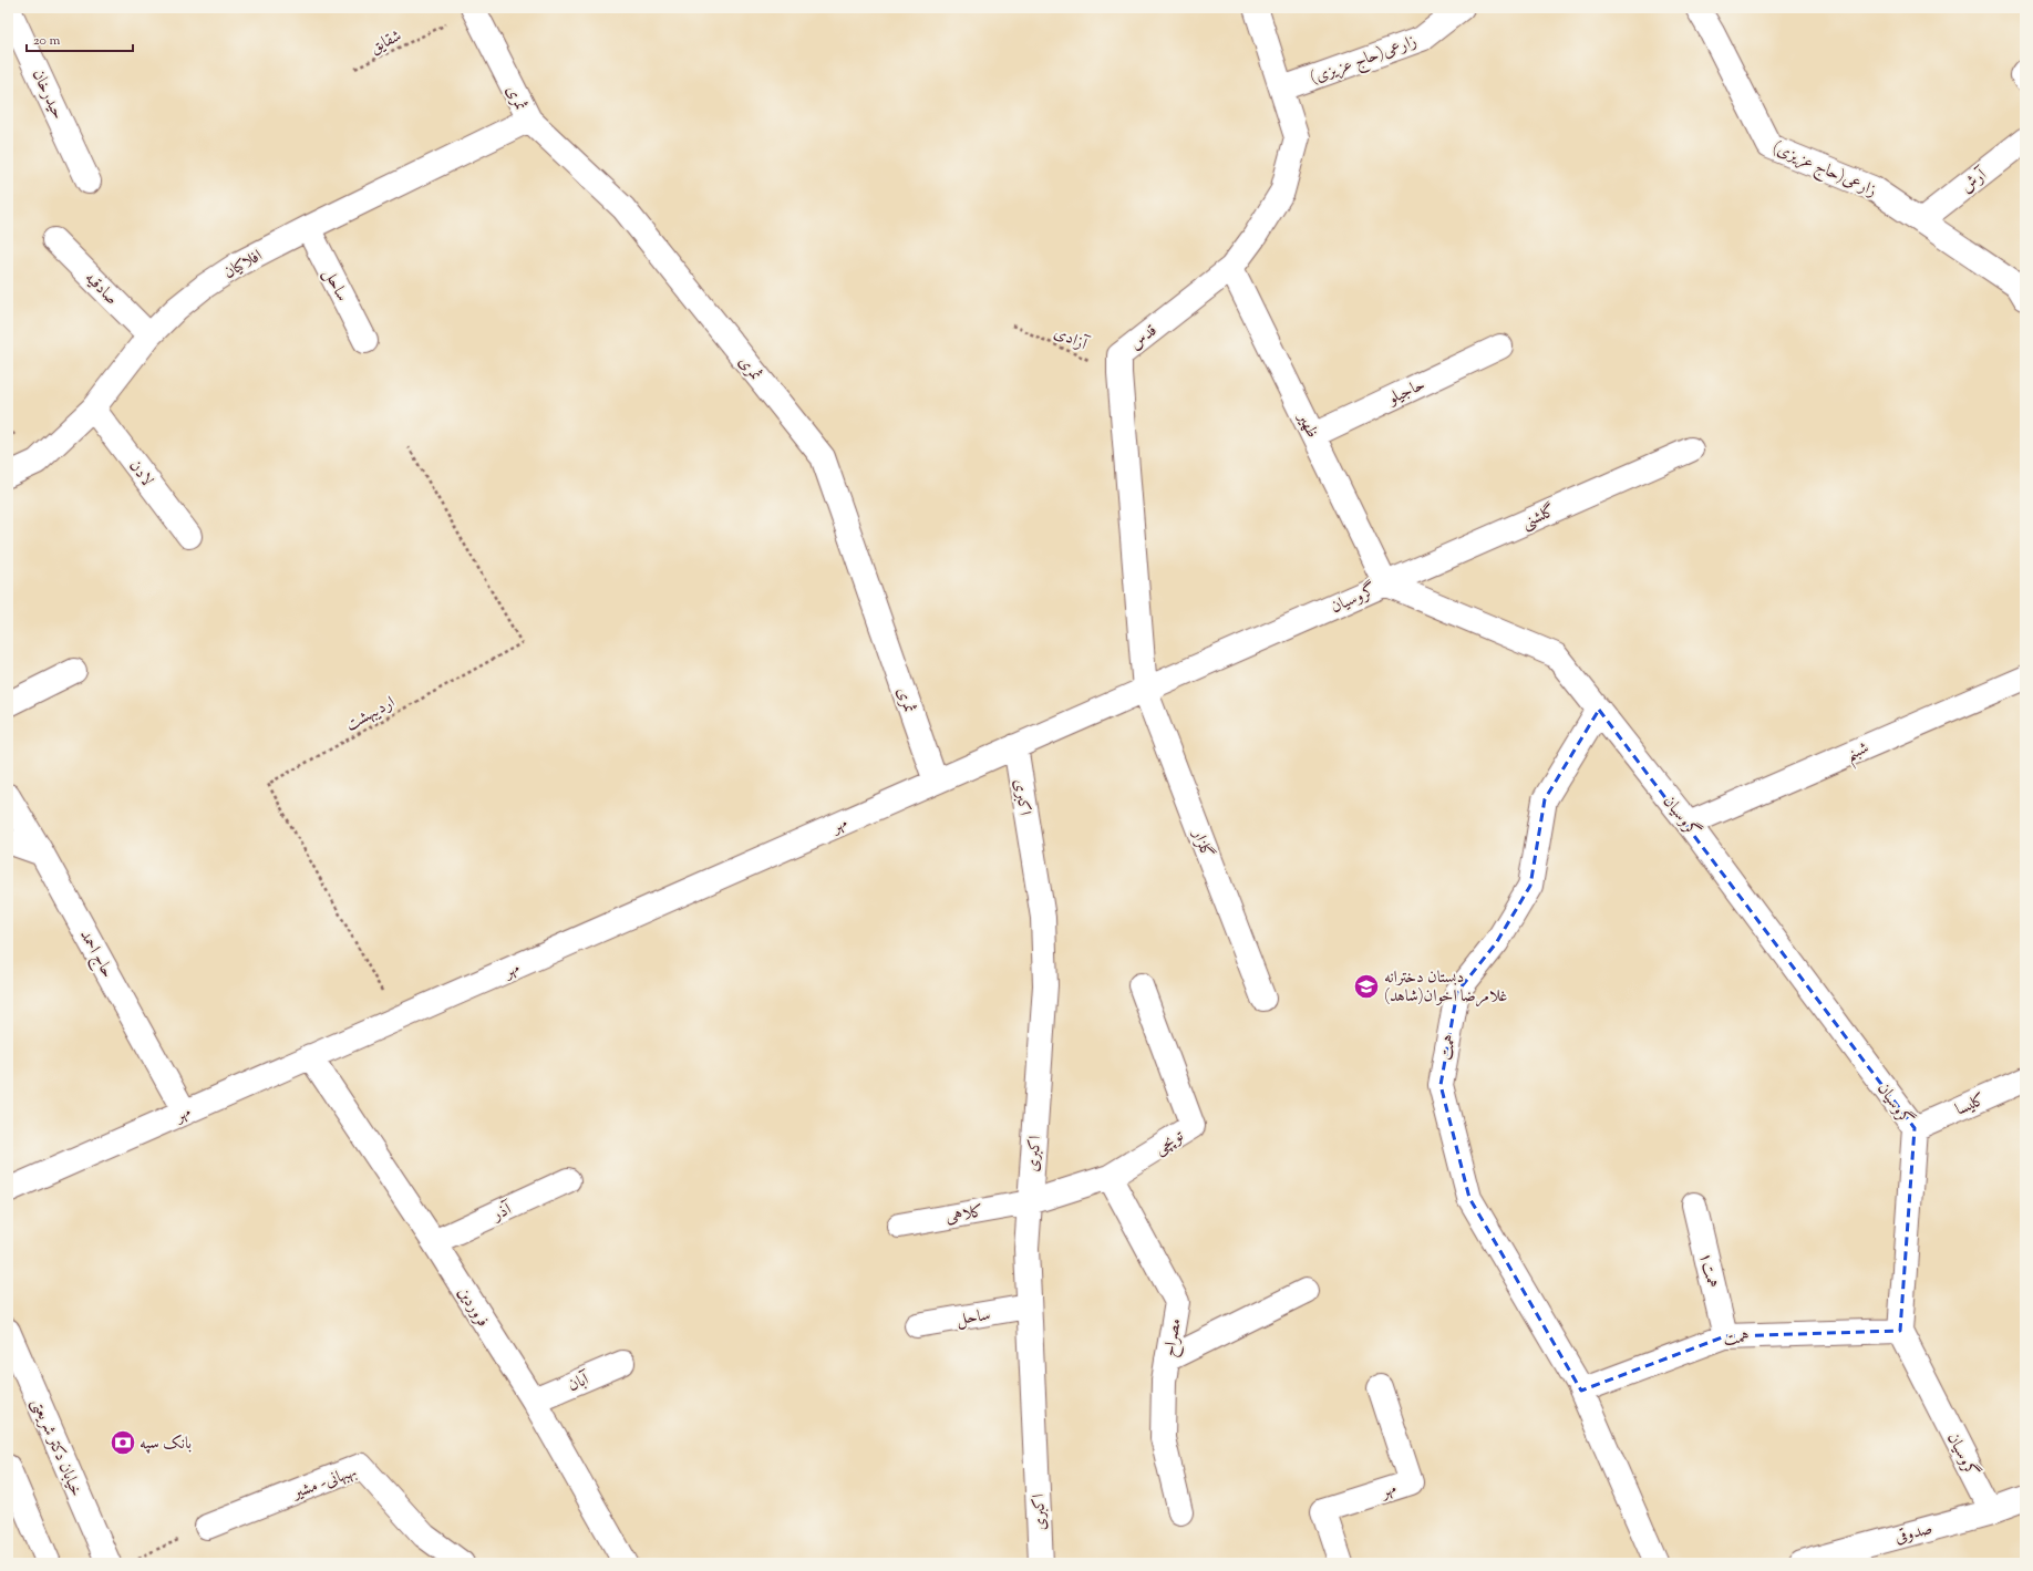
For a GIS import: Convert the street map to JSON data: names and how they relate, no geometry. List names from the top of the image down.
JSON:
{
  "streets": {
    "street": [
      "زارعی(حاج عزیزی)",
      "حیدرخان",
      "ثمری",
      "آرش",
      "افلاکیان",
      "ساحل",
      "صادقیه",
      "قدس",
      "حاجیلو",
      "ظهیر",
      "لادن",
      "گلشنی",
      "گروسیان",
      "شبنم",
      "اکبری",
      "مهر",
      "گلزار",
      "حاج احمد",
      "همت",
      "کلیسا",
      "توپچی",
      "آذر",
      "کلاهی",
      "همت۱",
      "فروردین",
      "مصراح",
      "آبان",
      "خیابان دکتر شریعتی",
      "بهبهانی- مشیر",
      "صدوقی"
    ],
    "path": ["شقایق", "آزادی", "اردیبهشت"]
  },
  "crossings": [
    ["شقایق", "ثمری"],
    ["زارعی(حاج عزیزی)", "آرش"],
    ["زارعی(حاج عزیزی)", "قدس"],
    ["ثمری", "افلاکیان"],
    ["ثمری", "مهر"],
    ["افلاکیان", "ساحل"],
    ["افلاکیان", "صادقیه"],
    ["افلاکیان", "لادن"],
    ["ساحل", "اکبری"],
    ["قدس", "آزادی"],
    ["قدس", "ظهیر"],
    ["قدس", "گروسیان"],
    ["قدس", "گلزار"],
    ["حاجیلو", "ظهیر"],
    ["ظهیر", "گلشنی"],
    ["ظهیر", "گروسیان"],
    ["گلشنی", "گروسیان"],
    ["گروسیان", "شبنم"],
    ["گروسیان", "اکبری"],
    ["گروسیان", "مهر"],
    ["گروسیان", "گلزار"],
    ["گروسیان", "همت"],
    ["گروسیان", "کلیسا"],
    ["گروسیان", "صدوقی"],
    ["اردیبهشت", "مهر"],
    ["اکبری", "مهر"],
    ["اکبری", "توپچی"],
    ["اکبری", "کلاهی"],
    ["مهر", "حاج احمد"],
    ["مهر", "فروردین"],
    ["همت", "همت۱"],
    ["توپچی", "کلاهی"],
    ["توپچی", "مصراح"],
    ["آذر", "فروردین"],
    ["فروردین", "آبان"]
  ],
  "places": {
    "school or university": ["دبستان دخترانه غلامرضا اخوان(شاهد)"],
    "bank": ["بانک سپه"]
  },
  "scale_bar": "20 m"
}
